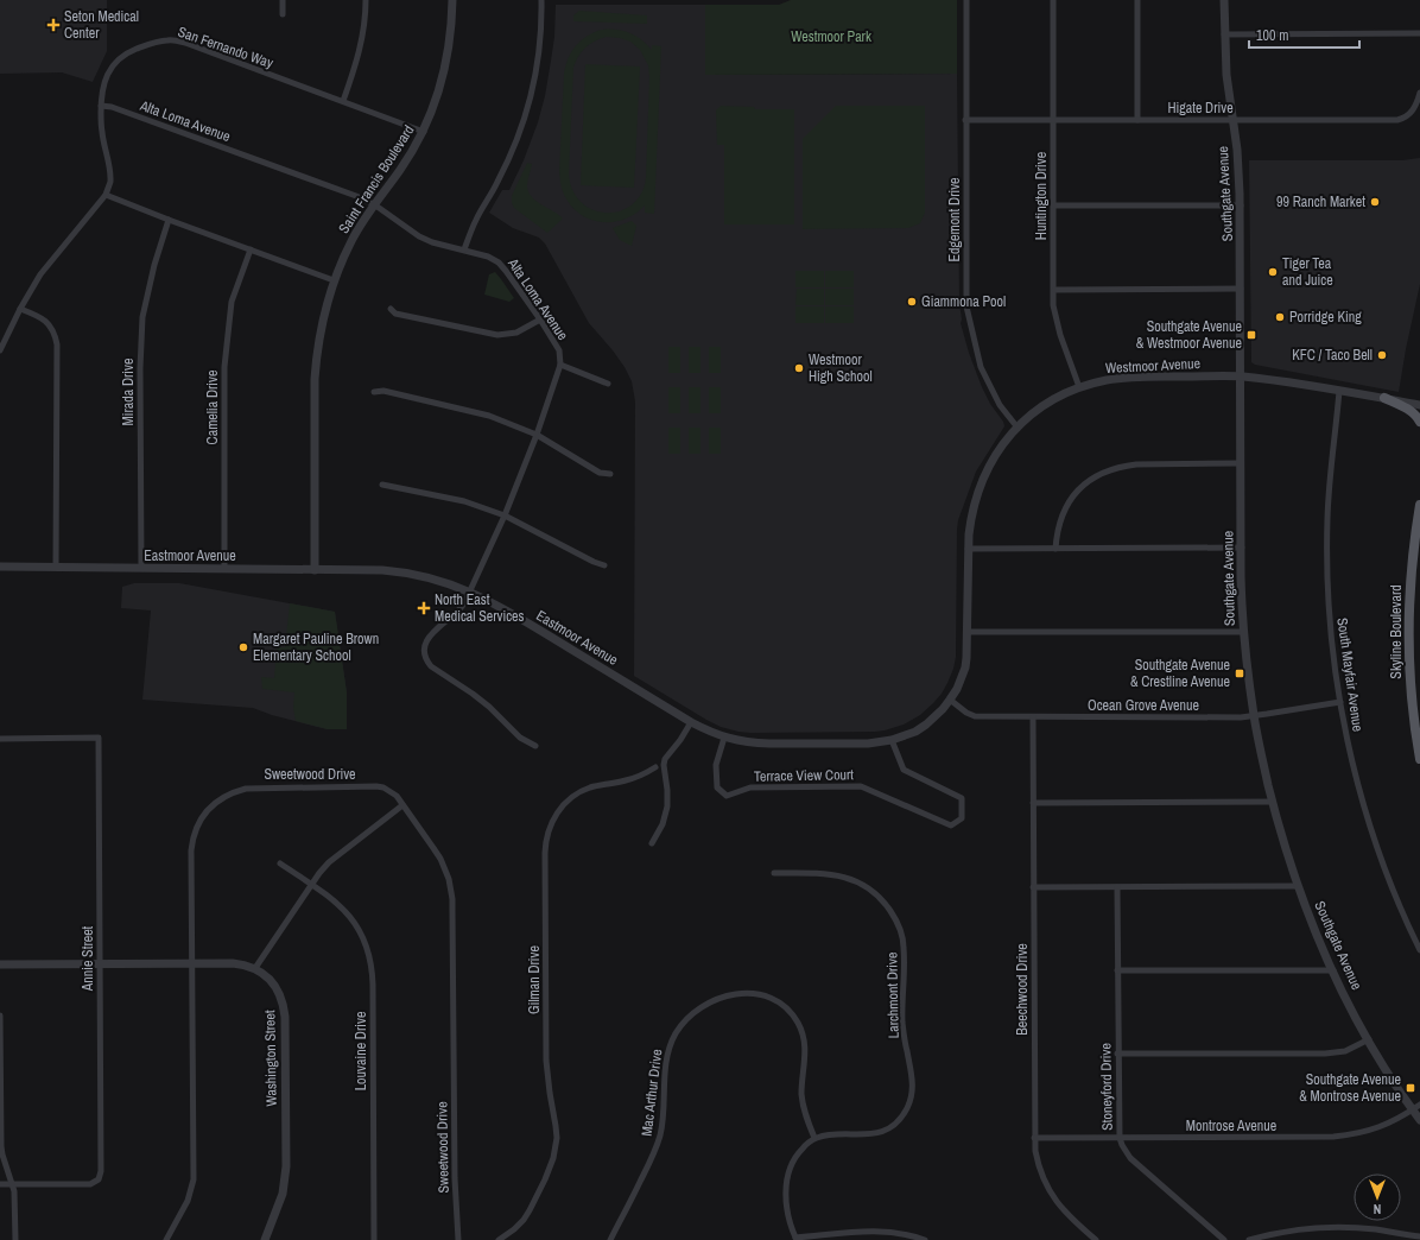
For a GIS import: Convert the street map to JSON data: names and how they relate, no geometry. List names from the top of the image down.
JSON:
{
  "streets": {
    "main road": ["Skyline Boulevard"],
    "street": [
      "San Fernando Way",
      "Higate Drive",
      "Alta Loma Avenue",
      "Saint Francis Boulevard",
      "Southgate Avenue",
      "Huntington Drive",
      "Edgemont Drive",
      "Westmoor Avenue",
      "Mirada Drive",
      "Camelia Drive",
      "Eastmoor Avenue",
      "South Mayfair Avenue",
      "Ocean Grove Avenue",
      "Sweetwood Drive",
      "Terrace View Court",
      "Annie Street",
      "Gilman Drive",
      "Beechwood Drive",
      "Larchmont Drive",
      "Louvaine Drive",
      "Washington Street",
      "Stoneyford Drive",
      "Mac Arthur Drive",
      "Montrose Avenue"
    ]
  },
  "crossings": [
    ["San Fernando Way", "Alta Loma Avenue"],
    ["San Fernando Way", "Saint Francis Boulevard"],
    ["Higate Drive", "Southgate Avenue"],
    ["Higate Drive", "Huntington Drive"],
    ["Higate Drive", "Edgemont Drive"],
    ["Alta Loma Avenue", "Saint Francis Boulevard"],
    ["Saint Francis Boulevard", "Eastmoor Avenue"],
    ["Southgate Avenue", "Westmoor Avenue"],
    ["Southgate Avenue", "Ocean Grove Avenue"],
    ["Southgate Avenue", "Montrose Avenue"],
    ["Huntington Drive", "Westmoor Avenue"],
    ["Edgemont Drive", "Westmoor Avenue"],
    ["Westmoor Avenue", "Eastmoor Avenue"],
    ["Westmoor Avenue", "South Mayfair Avenue"],
    ["Westmoor Avenue", "Ocean Grove Avenue"],
    ["Mirada Drive", "Eastmoor Avenue"],
    ["Camelia Drive", "Eastmoor Avenue"],
    ["Eastmoor Avenue", "Ocean Grove Avenue"],
    ["Eastmoor Avenue", "Terrace View Court"],
    ["South Mayfair Avenue", "Ocean Grove Avenue"],
    ["Ocean Grove Avenue", "Beechwood Drive"],
    ["Sweetwood Drive", "Washington Street"],
    ["Annie Street", "Washington Street"],
    ["Beechwood Drive", "Montrose Avenue"],
    ["Larchmont Drive", "Mac Arthur Drive"],
    ["Stoneyford Drive", "Montrose Avenue"]
  ],
  "parks": ["Westmoor Park"],
  "places": {
    "health": ["Seton Medical Center", "North East Medical Services"],
    "other": [
      "99 Ranch Market",
      "Tiger Tea and Juice",
      "Giammona Pool",
      "Porridge King",
      "KFC / Taco Bell",
      "Westmoor High School",
      "Margaret Pauline Brown Elementary School"
    ],
    "transit": ["Southgate Avenue & Westmoor Avenue", "Southgate Avenue & Crestline Avenue", "Southgate Avenue & Montrose Avenue"]
  },
  "scale_bar": "100 m",
  "north": "bottom"
}
